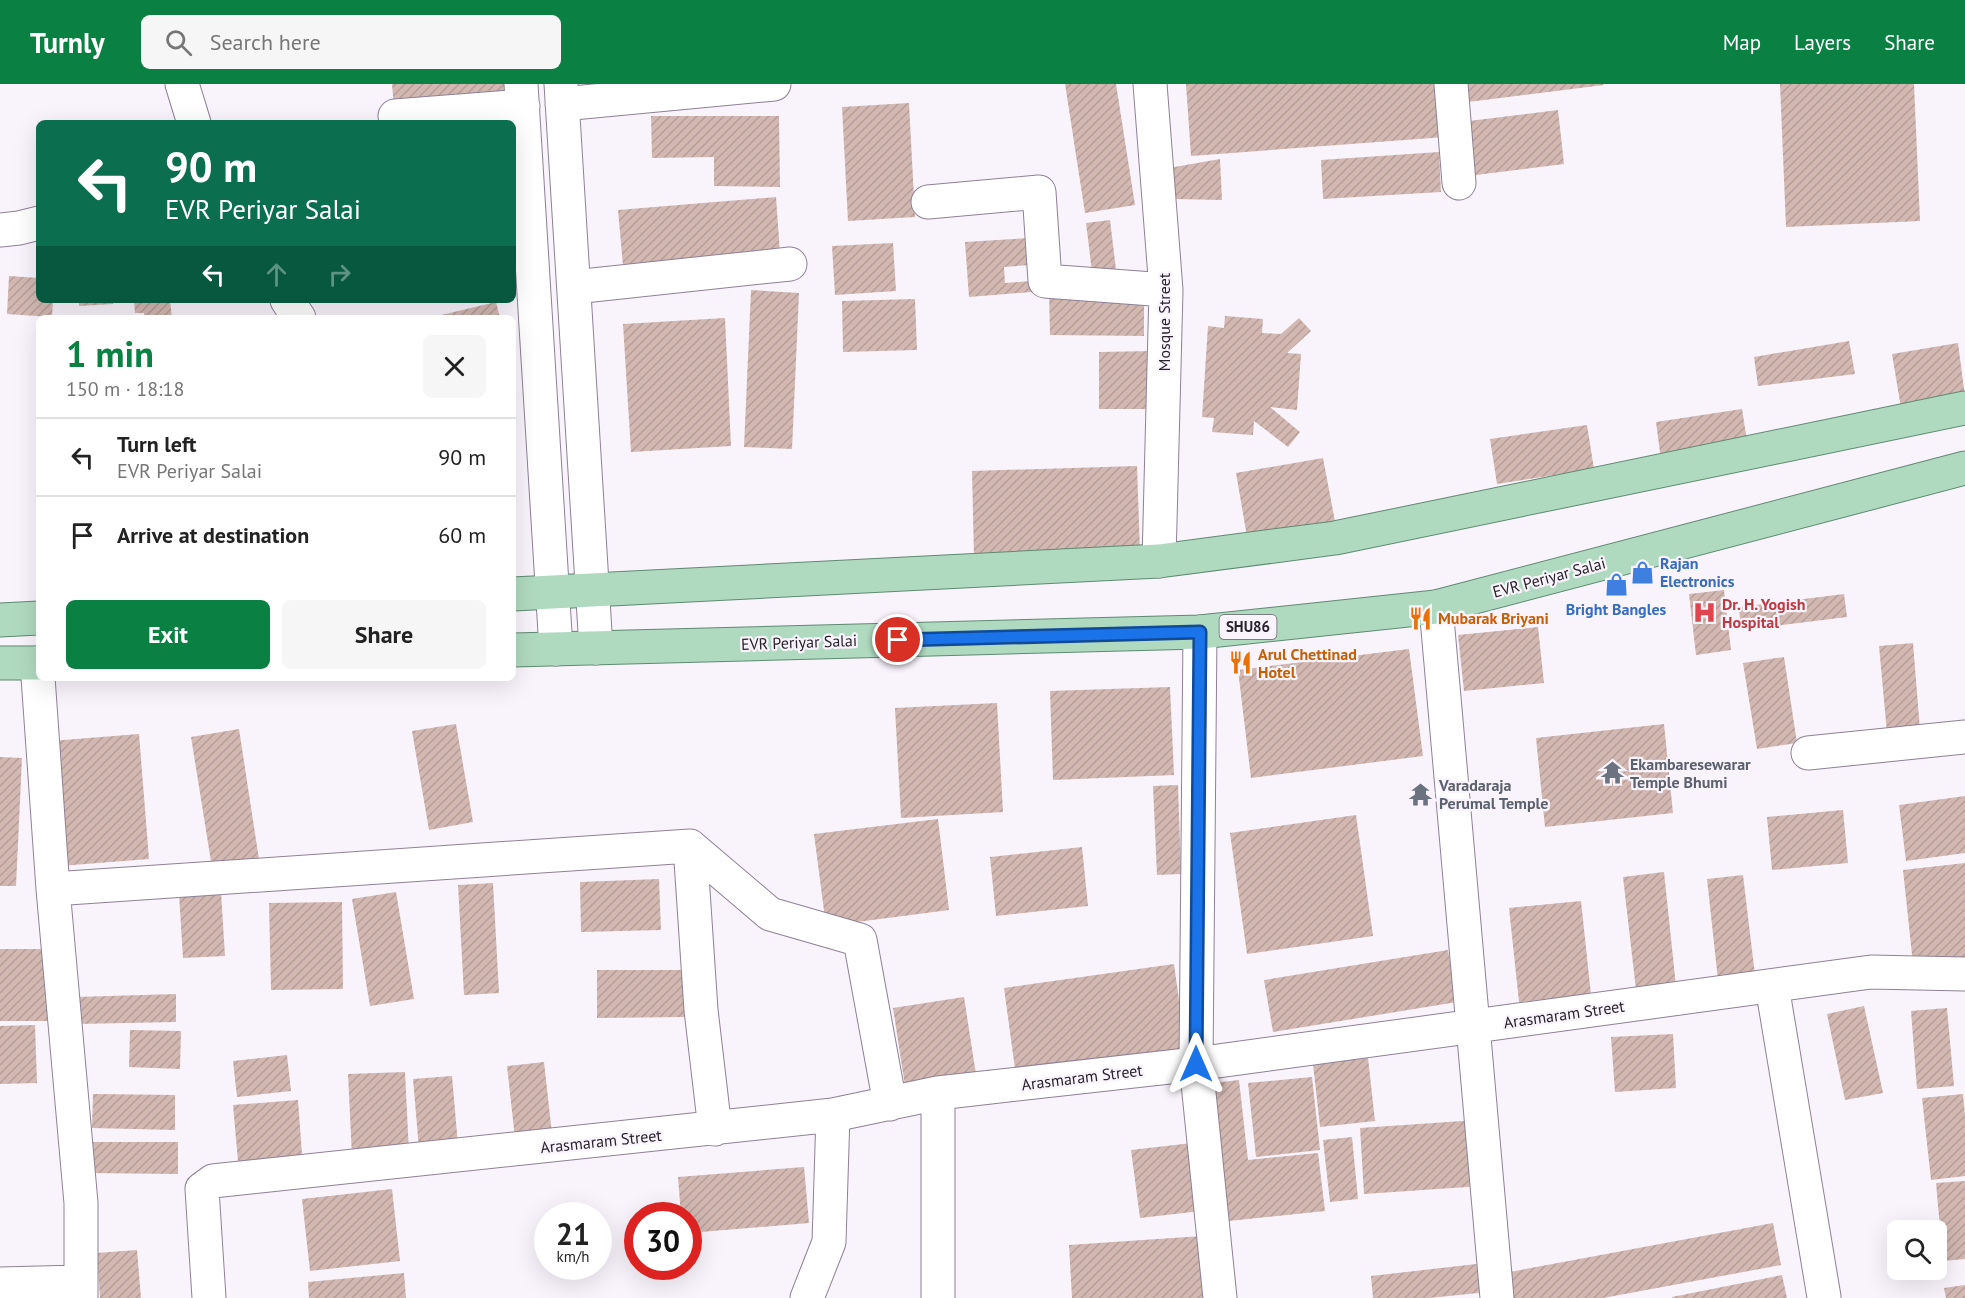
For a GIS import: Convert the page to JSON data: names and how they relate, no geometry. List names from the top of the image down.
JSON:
{
  "streets": {
    "main road": ["EVR Periyar Salai", "SHU86"],
    "street": ["Mosque Street", "Arasmaram Street"]
  },
  "places": {
    "shop": ["Rajan Electronics", "Bright Bangles"],
    "hospital": ["Dr. H. Yogish Hospital"],
    "restaurant": ["Mubarak Briyani", "Arul Chettinad Hotel"],
    "temple": ["Ekambaresewarar Temple Bhumi", "Varadaraja Perumal Temple"]
  },
  "page": {
    "header": "Turnly",
    "search": "Search here",
    "nav": ["Map", "Layers", "Share"],
    "turn": ["90 m", "EVR Periyar Salai"],
    "heading": ["1 min", "150 m · 18:18"],
    "list": [
      {
        "name": "Turn left",
        "note": "EVR Periyar Salai",
        "value": "90 m"
      },
      {
        "name": "Arrive at destination",
        "value": "60 m"
      }
    ],
    "buttons": ["Exit", "Share"],
    "speed": "21 km/h",
    "limit": "30"
  }
}
